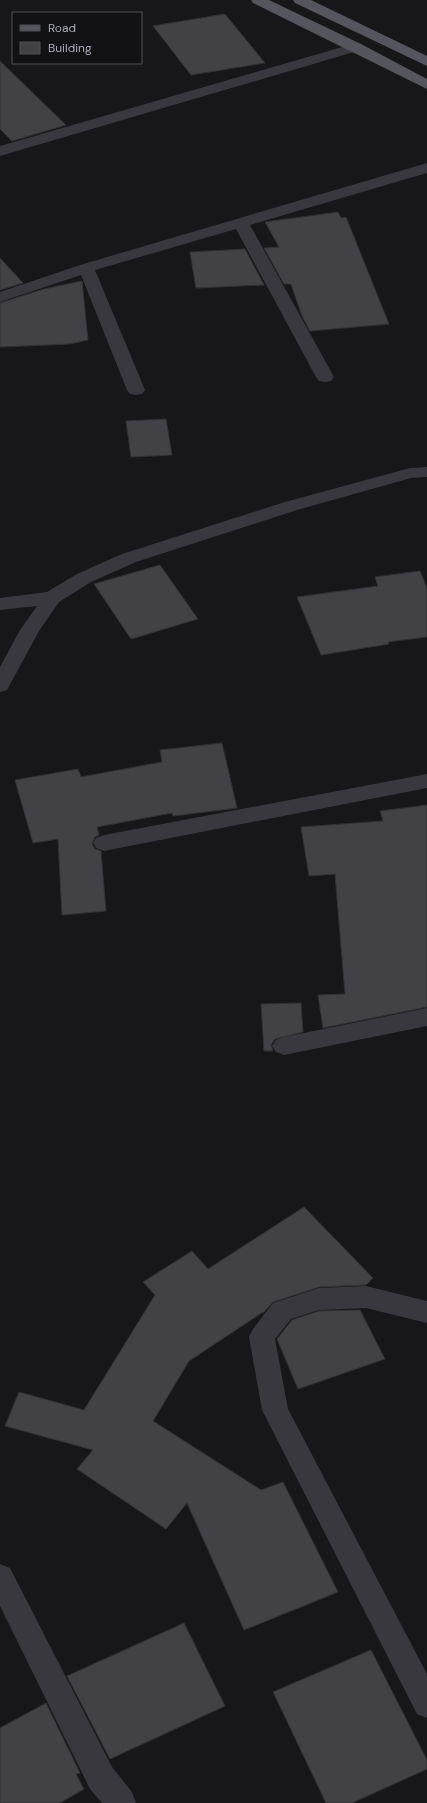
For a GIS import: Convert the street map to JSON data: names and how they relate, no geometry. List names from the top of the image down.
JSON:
{
  "legend": ["Road", "Building"]
}
